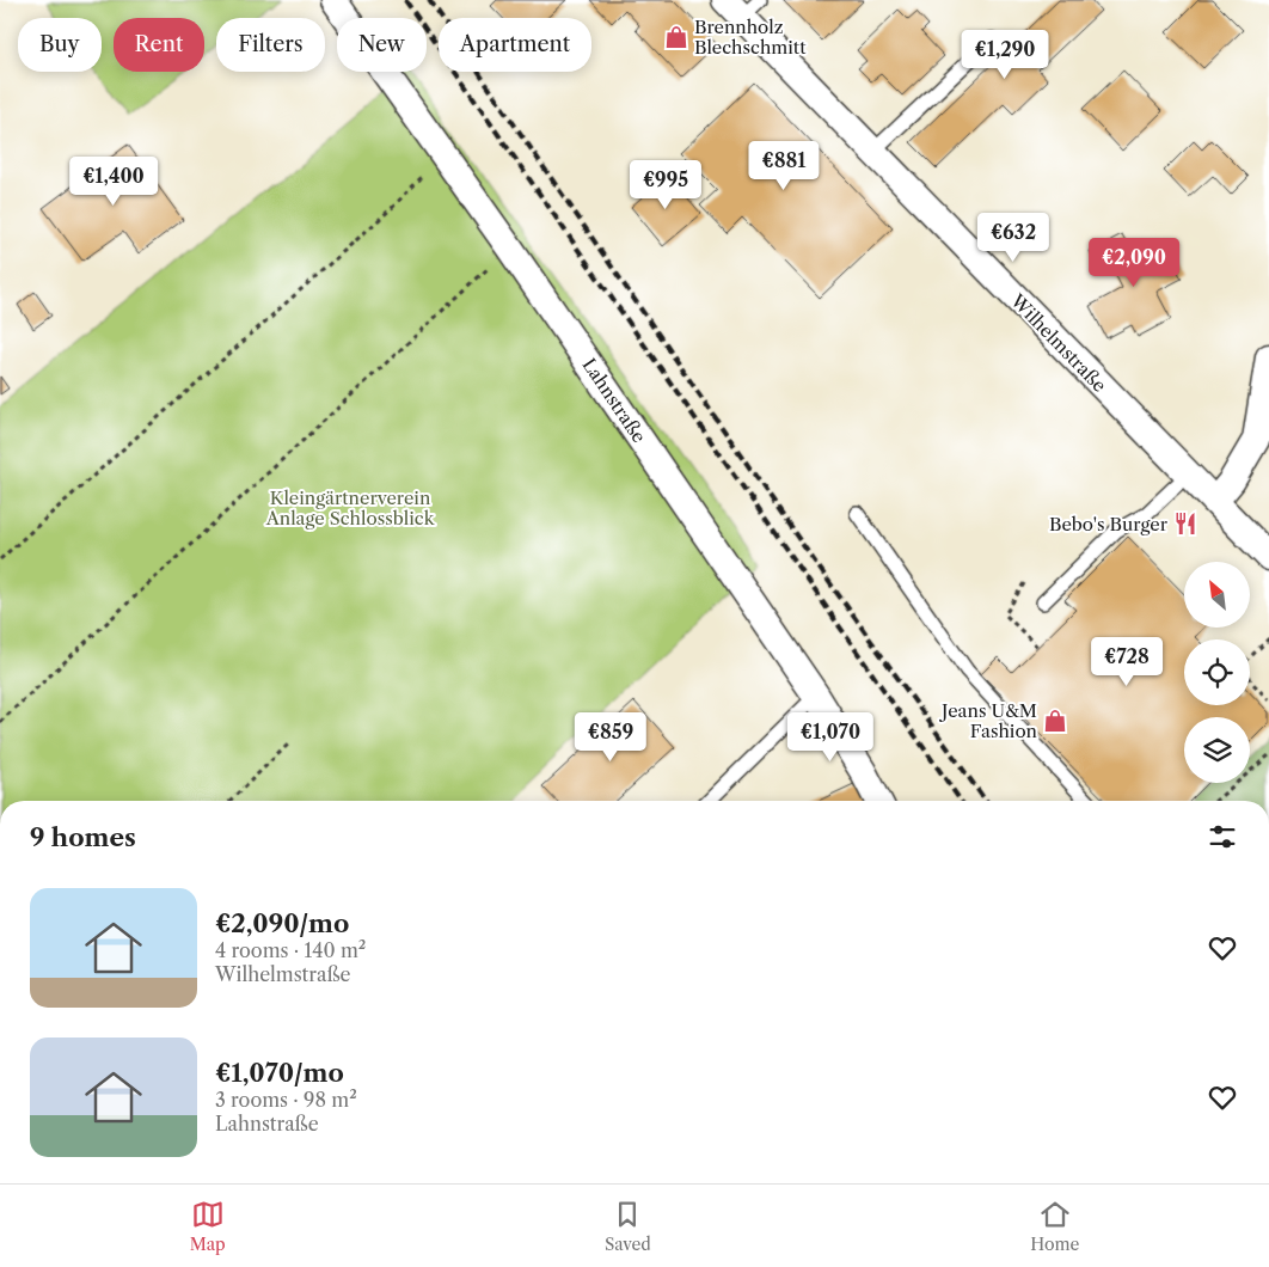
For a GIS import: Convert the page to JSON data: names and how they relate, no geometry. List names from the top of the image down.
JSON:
{
  "streets": {
    "street": ["Wilhelmstraße", "Lahnstraße"]
  },
  "parks": ["Kleingärtnerverein Anlage Schlossblick"],
  "places": {
    "shop": ["Brennholz Blechschmitt", "Jeans U&M Fashion"],
    "restaurant": ["Bebo's Burger"]
  },
  "north": "top left",
  "page": {
    "chip": [
      "Buy",
      "Rent",
      "Filters",
      "New",
      "Apartment"
    ],
    "price": [
      "€1,290",
      "€881",
      "€1,400",
      "€995",
      "€632",
      "€2,090",
      "€728",
      "€859",
      "€1,070"
    ],
    "heading": "9 homes",
    "list": [
      {
        "name": "€2,090/mo",
        "note": "4 rooms · 140 m² · Wilhelmstraße"
      },
      {
        "name": "€1,070/mo",
        "note": "3 rooms · 98 m² · Lahnstraße"
      }
    ],
    "tabs": ["Map", "Saved", "Home"]
  }
}
